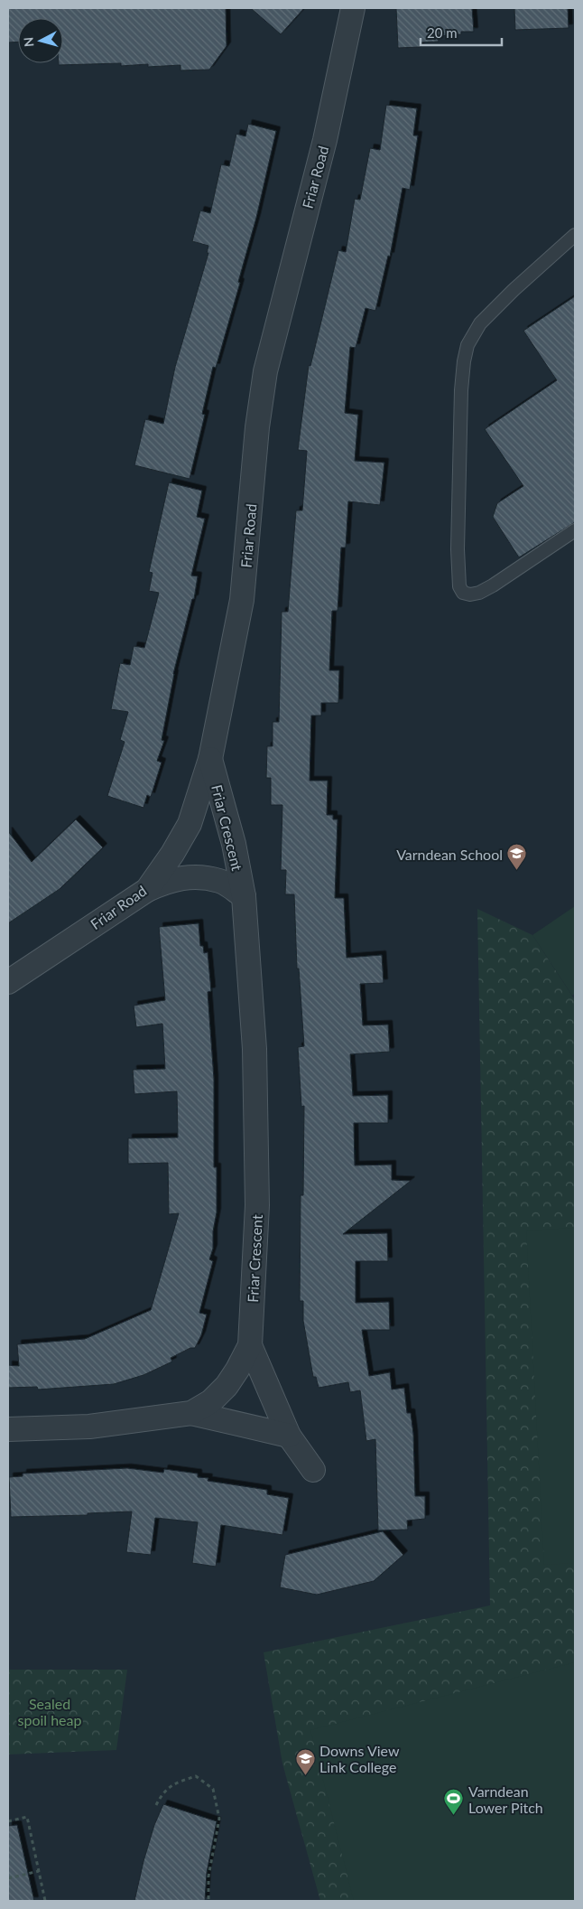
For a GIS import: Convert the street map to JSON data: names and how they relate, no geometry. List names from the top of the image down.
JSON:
{
  "streets": {
    "street": ["Friar Road", "Friar Crescent"]
  },
  "crossings": [
    ["Friar Road", "Friar Crescent"]
  ],
  "parks": ["Sealed spoil heap"],
  "places": {
    "school or university": ["Varndean School", "Downs View Link College"],
    "sports": ["Varndean Lower Pitch"]
  },
  "scale_bar": "20 m",
  "north": "left"
}
